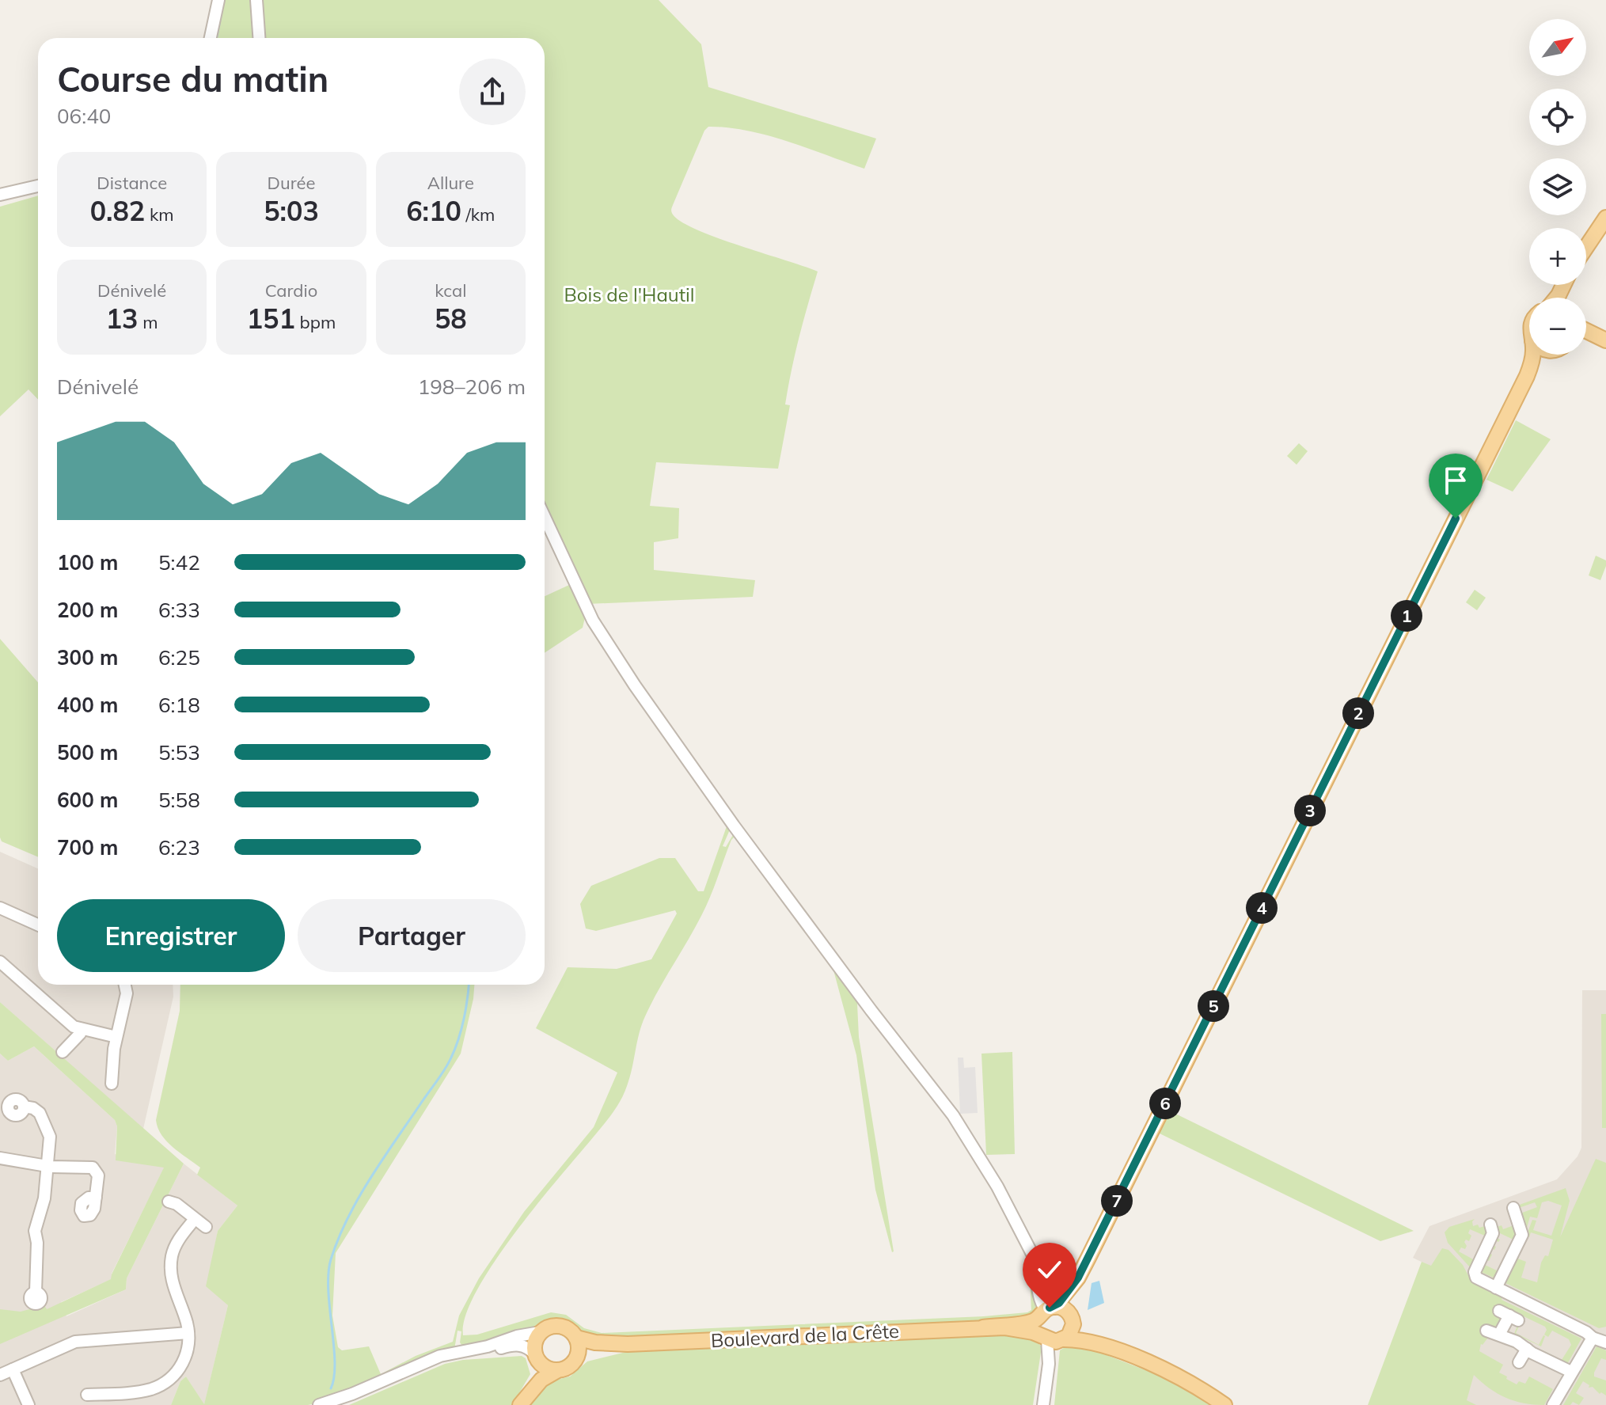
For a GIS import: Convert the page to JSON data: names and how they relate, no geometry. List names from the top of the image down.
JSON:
{
  "streets": {
    "main road": ["Boulevard de la Crête"]
  },
  "parks": ["Bois de l'Hautil"],
  "north": "top right",
  "page": {
    "map_buttons": ["+", "−"],
    "heading": ["Course du matin", "06:40"],
    "stats": [
      ["Distance", "0.82 km"],
      ["Durée", "5:03"],
      ["Allure", "6:10 /km"],
      ["Dénivelé", "13 m"],
      ["Cardio", "151 bpm"],
      ["kcal", "58"]
    ],
    "chart": ["Dénivelé", "198–206 m"],
    "list": [
      {
        "name": "100 m",
        "note": "5:42"
      },
      {
        "name": "200 m",
        "note": "6:33"
      },
      {
        "name": "300 m",
        "note": "6:25"
      },
      {
        "name": "400 m",
        "note": "6:18"
      },
      {
        "name": "500 m",
        "note": "5:53"
      },
      {
        "name": "600 m",
        "note": "5:58"
      },
      {
        "name": "700 m",
        "note": "6:23"
      }
    ],
    "pins": [
      "1",
      "2",
      "3",
      "4",
      "5",
      "6",
      "7"
    ],
    "buttons": ["Enregistrer", "Partager"]
  }
}
